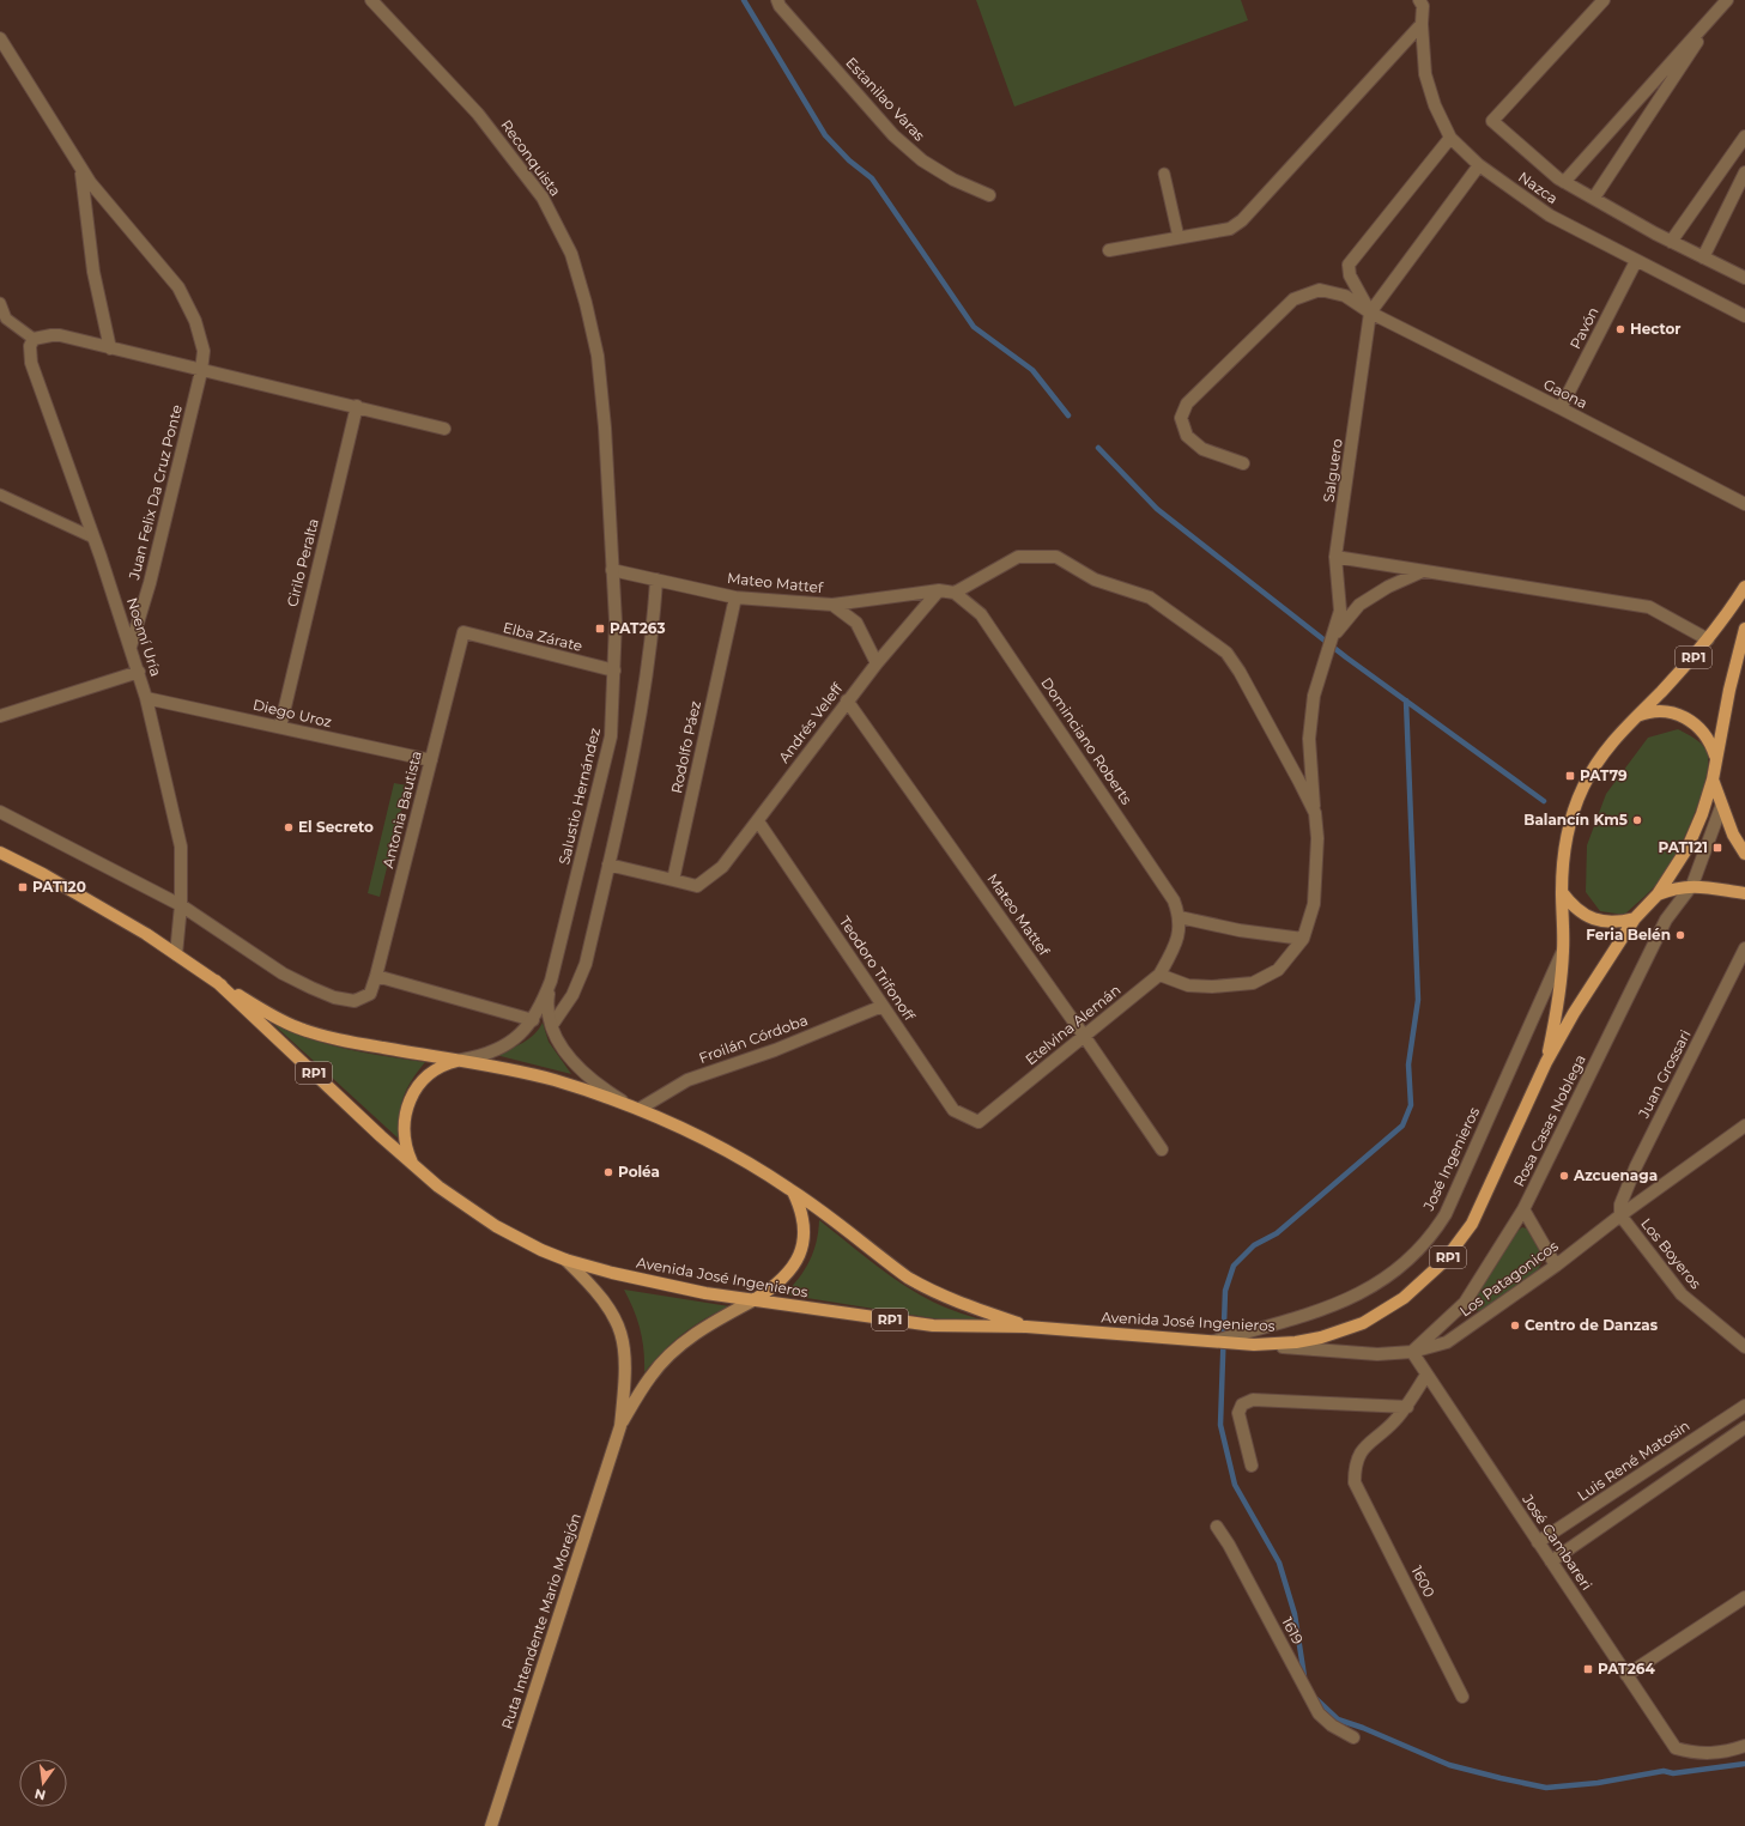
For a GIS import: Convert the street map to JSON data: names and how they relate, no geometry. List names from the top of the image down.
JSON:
{
  "streets": {
    "main road": ["RP1", "Avenida José Ingenieros", "Ruta Intendente Mario Morejón"],
    "street": [
      "Estanilao Varas",
      "Reconquista",
      "Nazca",
      "Pavón",
      "Gaona",
      "Salguero",
      "Juan Felix Da Cruz Ponte",
      "Cirilo Peralta",
      "Mateo Mattef",
      "Noemí Uría",
      "Elba Zárate",
      "Diego Uroz",
      "Andrés Veleff",
      "Dominciano Roberts",
      "Rodolfo Páez",
      "Salustio Hernández",
      "Antonia Bautista",
      "Teodoro Trifonoff",
      "Etelvina Alemán",
      "Froilán Córdoba",
      "Juan Grossari",
      "Rosa Casas Noblega",
      "José Ingenieros",
      "Los Boyeros",
      "Los Patagonicos",
      "Luis René Matosin",
      "José Cambareri",
      "1600",
      "1619"
    ]
  },
  "crossings": [
    ["Reconquista", "Salustio Hernández"],
    ["Nazca", "Pavón"],
    ["Nazca", "Salguero"],
    ["Pavón", "Gaona"],
    ["Gaona", "Salguero"],
    ["Juan Felix Da Cruz Ponte", "Noemí Uría"],
    ["Cirilo Peralta", "Diego Uroz"],
    ["Mateo Mattef", "Andrés Veleff"],
    ["Mateo Mattef", "Rodolfo Páez"],
    ["Mateo Mattef", "Salustio Hernández"],
    ["Mateo Mattef", "Etelvina Alemán"],
    ["Noemí Uría", "RP1"],
    ["Noemí Uría", "Diego Uroz"],
    ["Noemí Uría", "Antonia Bautista"],
    ["Elba Zárate", "Salustio Hernández"],
    ["Elba Zárate", "Antonia Bautista"],
    ["RP1", "Salustio Hernández"],
    ["RP1", "Avenida José Ingenieros"],
    ["Diego Uroz", "Antonia Bautista"],
    ["Andrés Veleff", "Rodolfo Páez"],
    ["Andrés Veleff", "Teodoro Trifonoff"],
    ["Dominciano Roberts", "Etelvina Alemán"],
    ["Salustio Hernández", "Avenida José Ingenieros"],
    ["Teodoro Trifonoff", "Etelvina Alemán"],
    ["Teodoro Trifonoff", "Froilán Córdoba"],
    ["Froilán Córdoba", "Avenida José Ingenieros"],
    ["Juan Grossari", "Los Boyeros"],
    ["Juan Grossari", "Los Patagonicos"],
    ["Rosa Casas Noblega", "Avenida José Ingenieros"],
    ["Rosa Casas Noblega", "Los Patagonicos"],
    ["Rosa Casas Noblega", "José Cambareri"],
    ["José Ingenieros", "Avenida José Ingenieros"],
    ["Los Boyeros", "Los Patagonicos"],
    ["Avenida José Ingenieros", "Los Patagonicos"],
    ["Los Patagonicos", "José Cambareri"],
    ["Luis René Matosin", "José Cambareri"]
  ],
  "places": {
    "other": [
      "Hector",
      "Balancín Km5",
      "El Secreto",
      "Feria Belén",
      "Poléa",
      "Azcuenaga",
      "Centro de Danzas"
    ],
    "transit": [
      "PAT263",
      "PAT79",
      "PAT121",
      "PAT120",
      "PAT264"
    ]
  },
  "north": "bottom"
}
